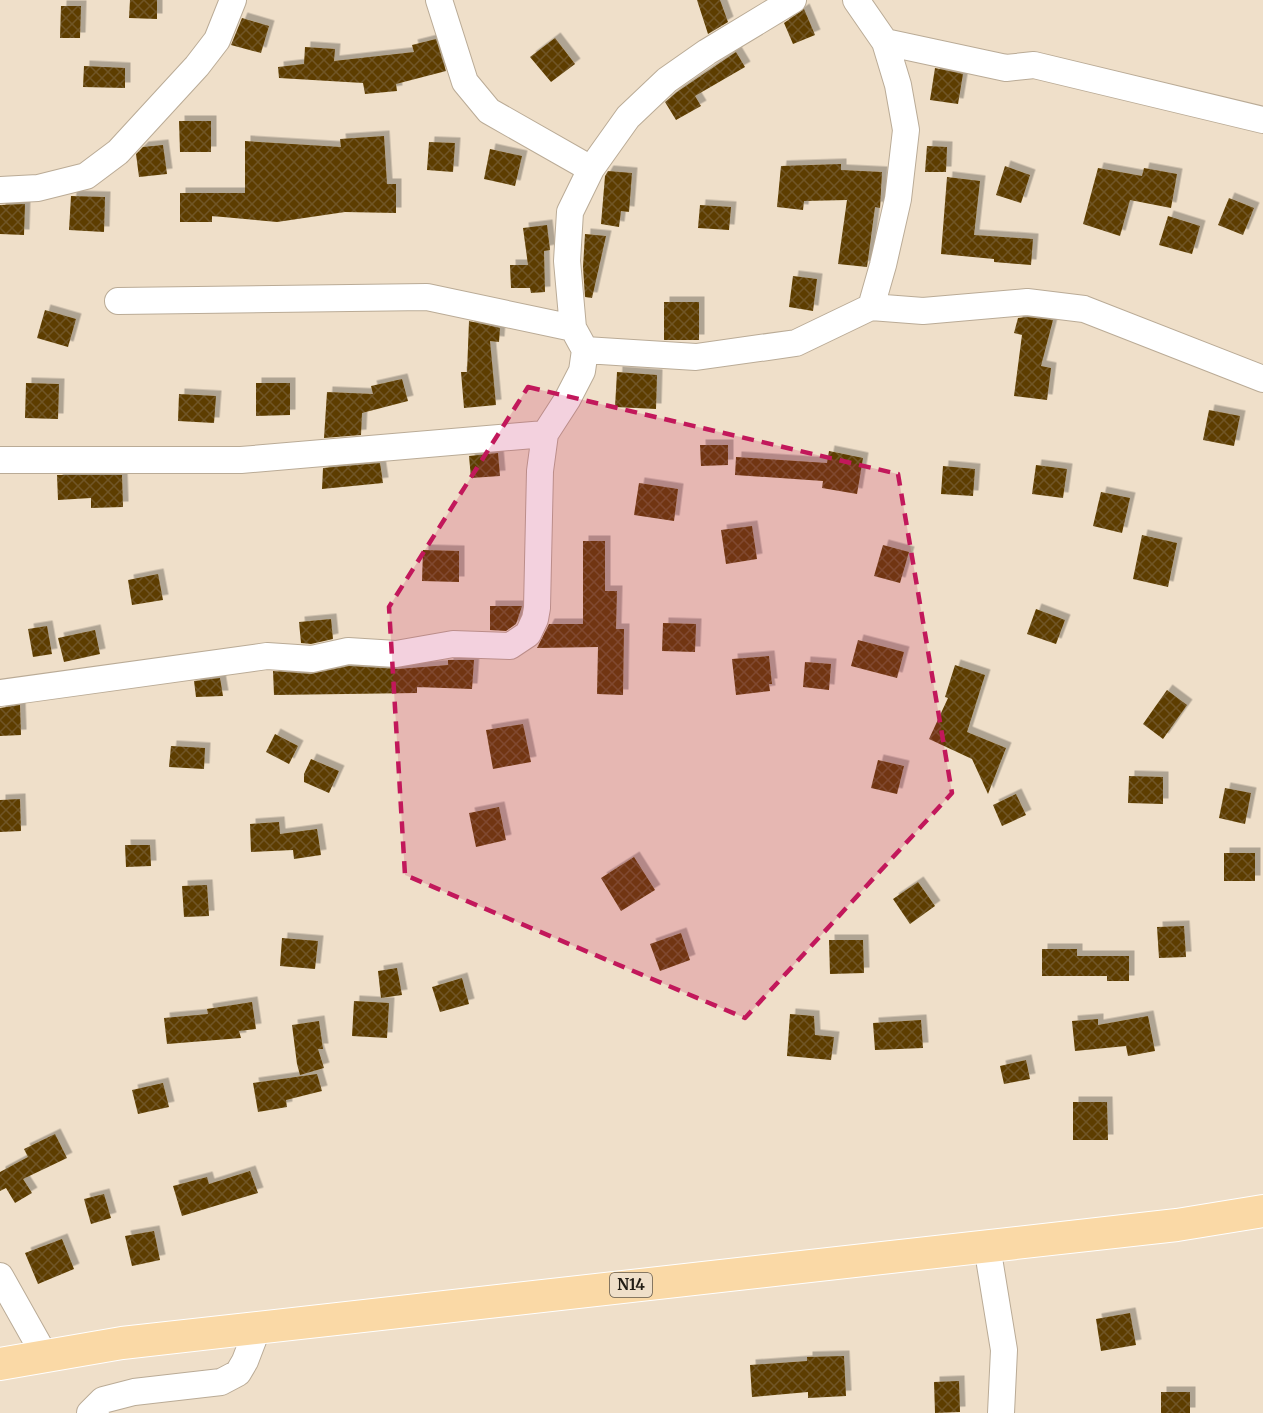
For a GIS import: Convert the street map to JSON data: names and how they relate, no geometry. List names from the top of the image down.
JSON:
{
  "streets": {
    "main road": ["N14"]
  }
}
